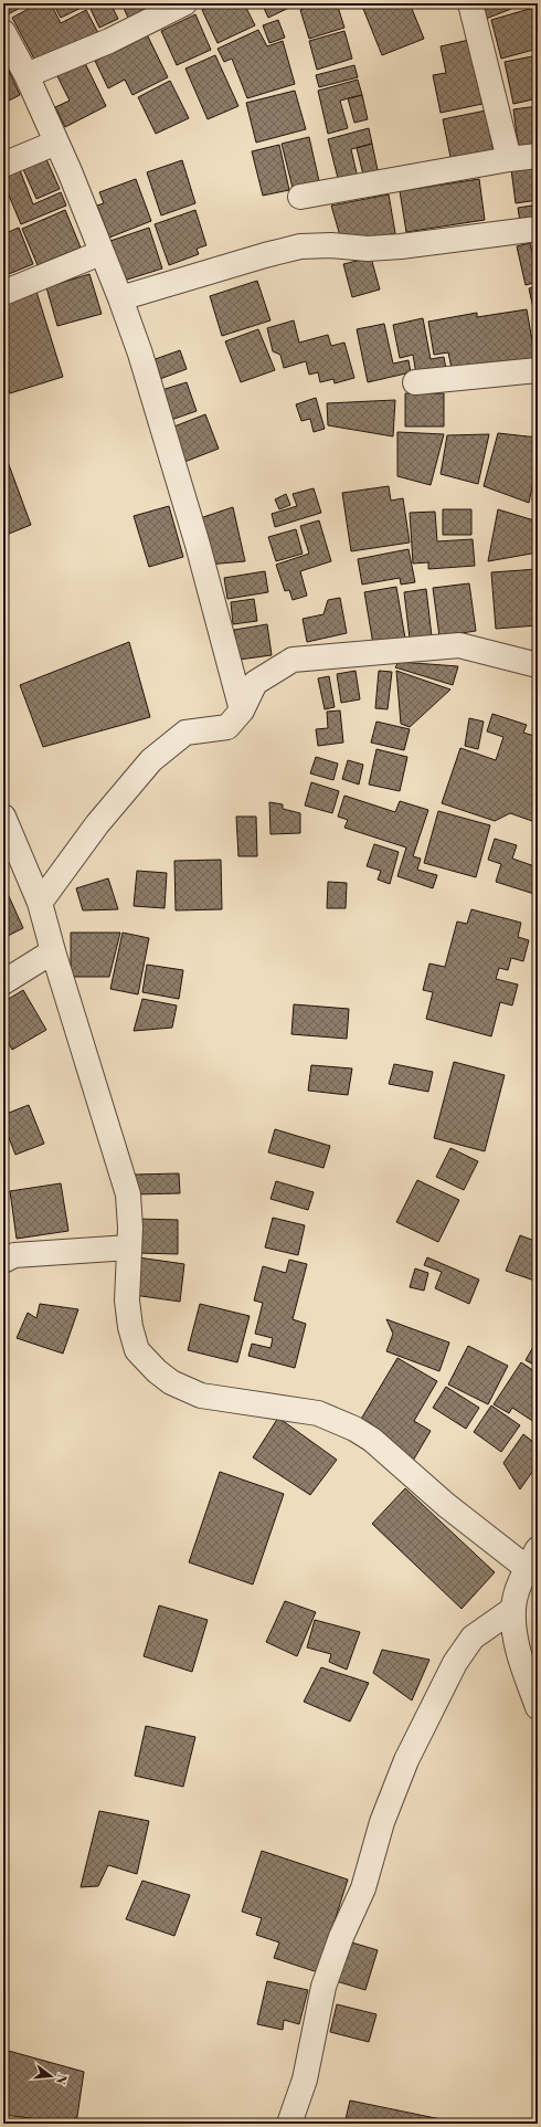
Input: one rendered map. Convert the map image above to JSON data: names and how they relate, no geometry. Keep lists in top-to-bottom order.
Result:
{
  "north": "right"
}
